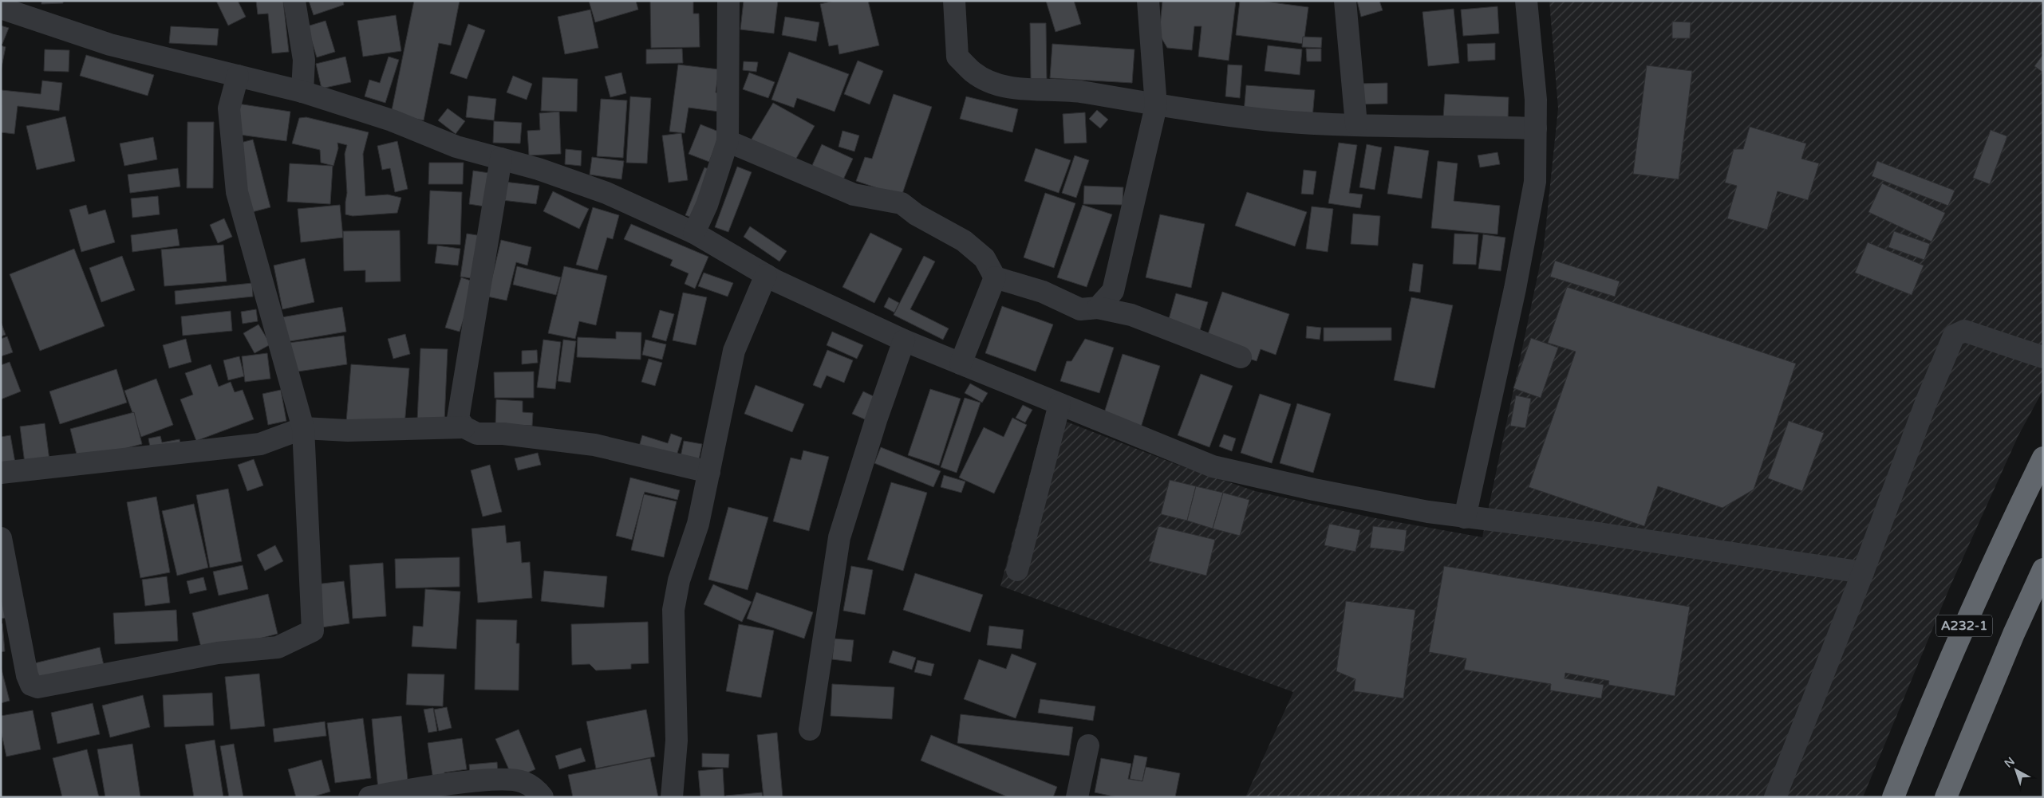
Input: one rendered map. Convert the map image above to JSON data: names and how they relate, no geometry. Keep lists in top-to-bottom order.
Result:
{
  "streets": {
    "highway": ["A232-1"]
  },
  "north": "top left"
}
